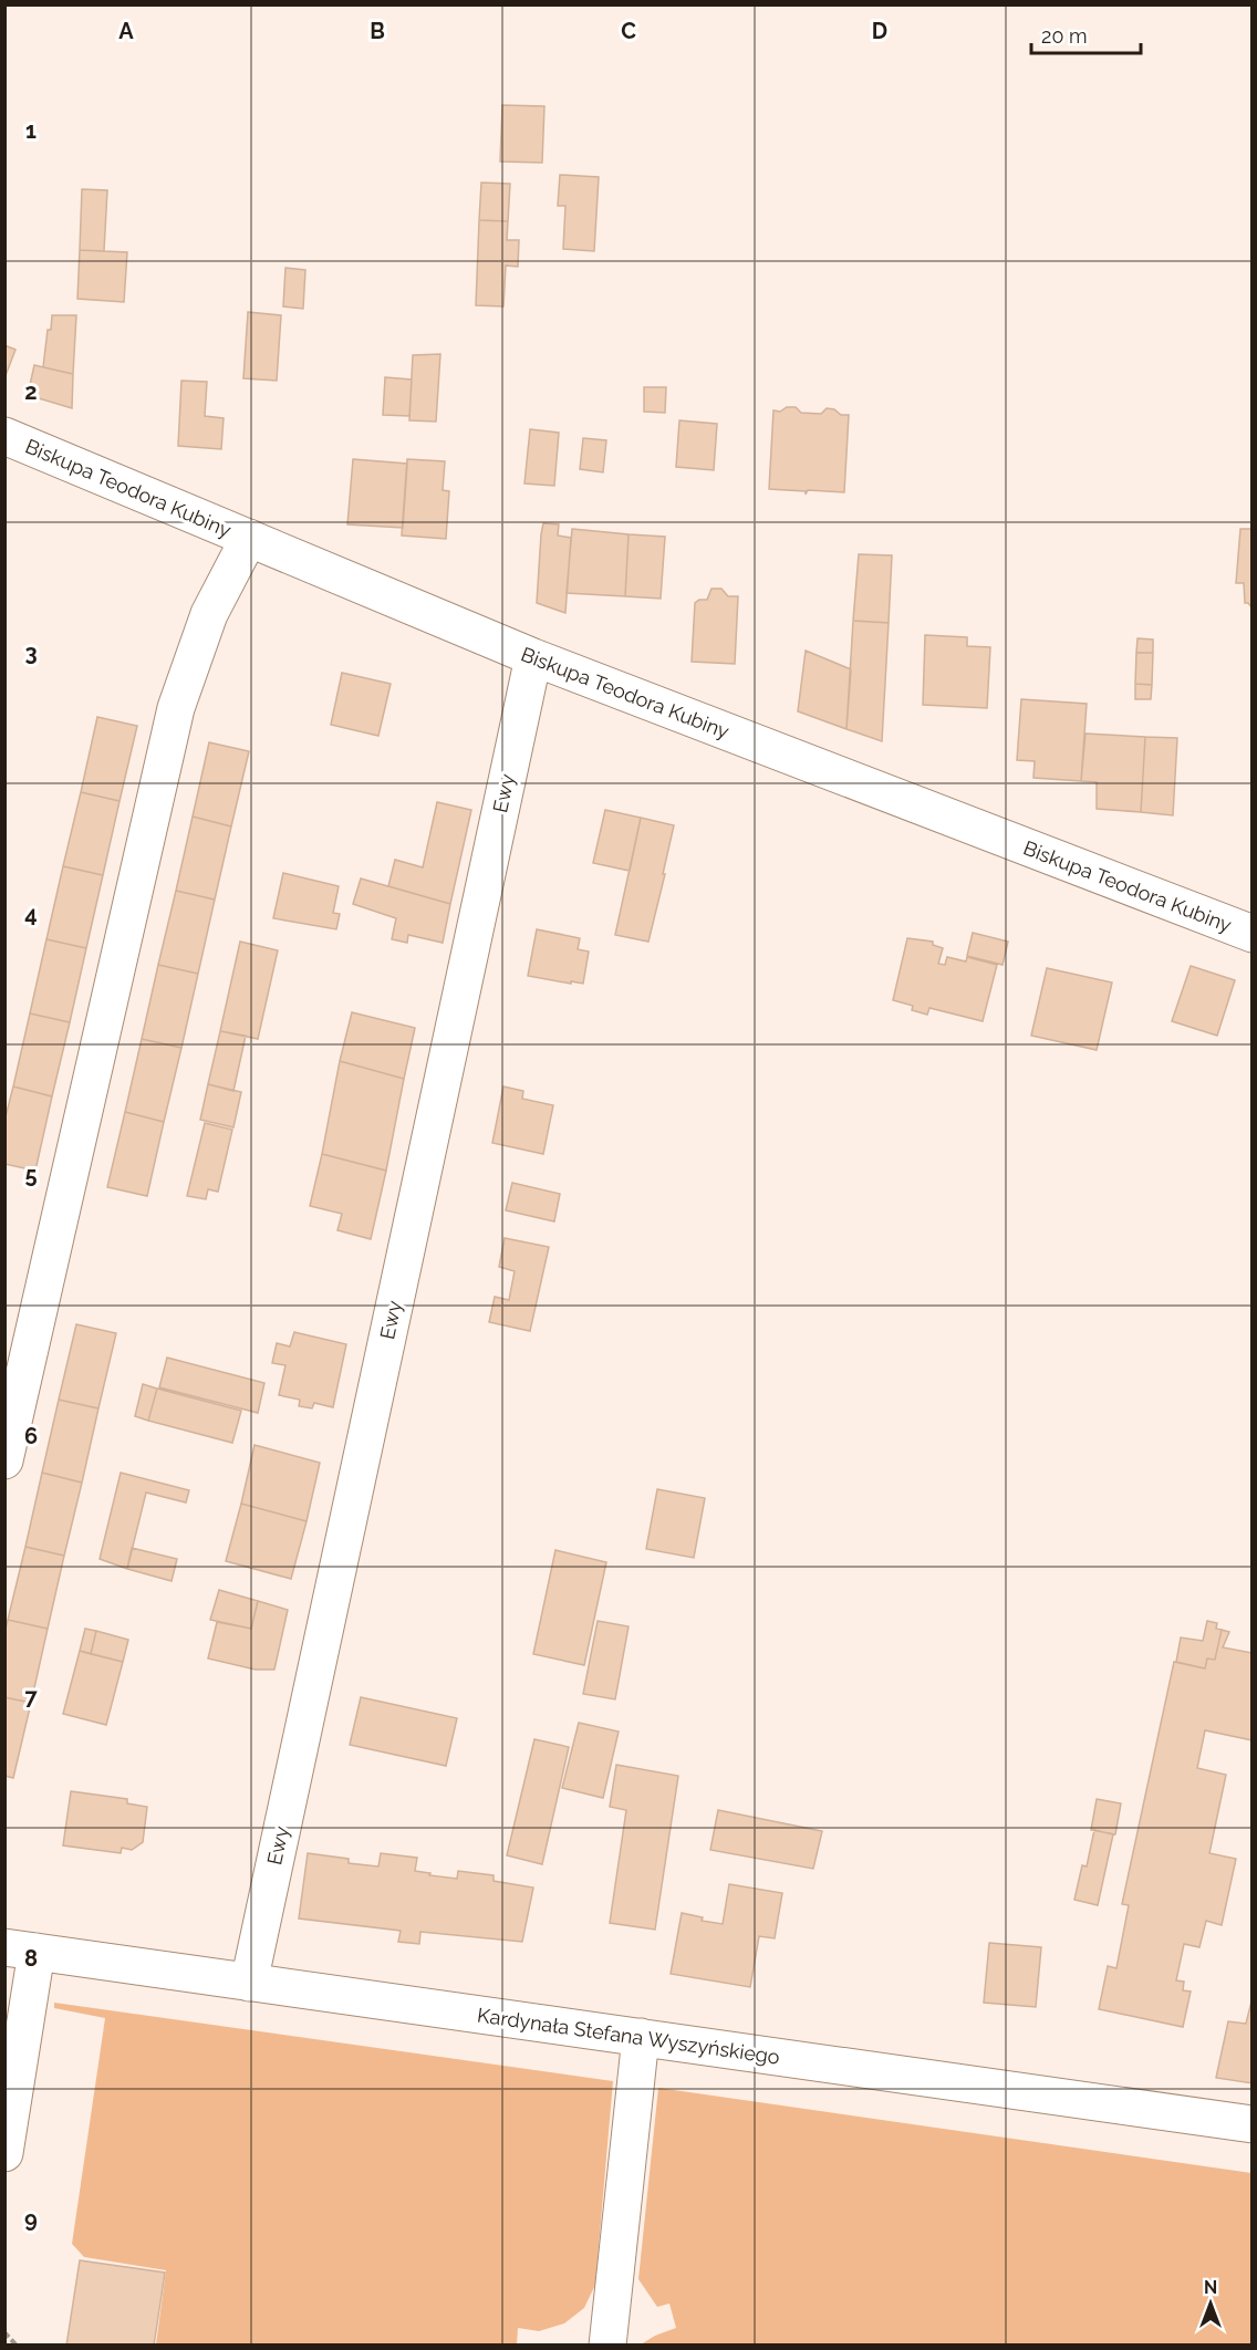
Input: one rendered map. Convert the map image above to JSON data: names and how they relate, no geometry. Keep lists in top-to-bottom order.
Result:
{
  "streets": {
    "street": ["Biskupa Teodora Kubiny", "Ewy", "Kardynała Stefana Wyszyńskiego"]
  },
  "crossings": [
    ["Biskupa Teodora Kubiny", "Ewy"],
    ["Ewy", "Kardynała Stefana Wyszyńskiego"]
  ],
  "scale_bar": "20 m",
  "north": "top",
  "grid": {
    "columns": [
      "A",
      "B",
      "C",
      "D"
    ],
    "rows": [
      "1",
      "2",
      "3",
      "4",
      "5",
      "6",
      "7",
      "8",
      "9"
    ]
  }
}
